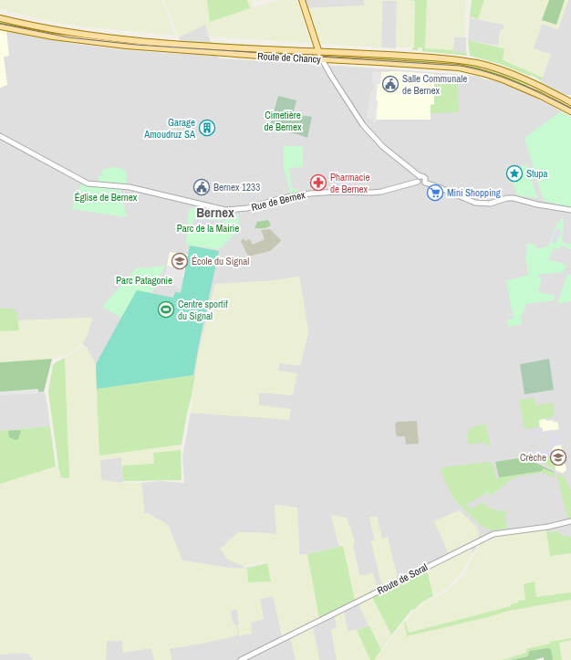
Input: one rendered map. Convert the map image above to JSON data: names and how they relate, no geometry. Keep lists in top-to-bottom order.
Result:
{
  "streets": {
    "main road": ["Route de Chancy"],
    "street": ["Rue de Bernex", "Route de Soral"]
  },
  "districts": ["Bernex"],
  "parks": [
    "Cimetière de Bernex",
    "Église de Bernex",
    "Parc de la Mairie",
    "Parc Patagonie"
  ],
  "places": {
    "public building": ["Salle Communale de Bernex", "Bernex 1233"],
    "building": ["Garage Amoudruz SA"],
    "place": ["Stupa"],
    "pharmacy": ["Pharmacie de Bernex"],
    "supermarket": ["Mini Shopping"],
    "school or university": ["École du Signal", "Crèche"],
    "sports": ["Centre sportif du Signal"]
  }
}
